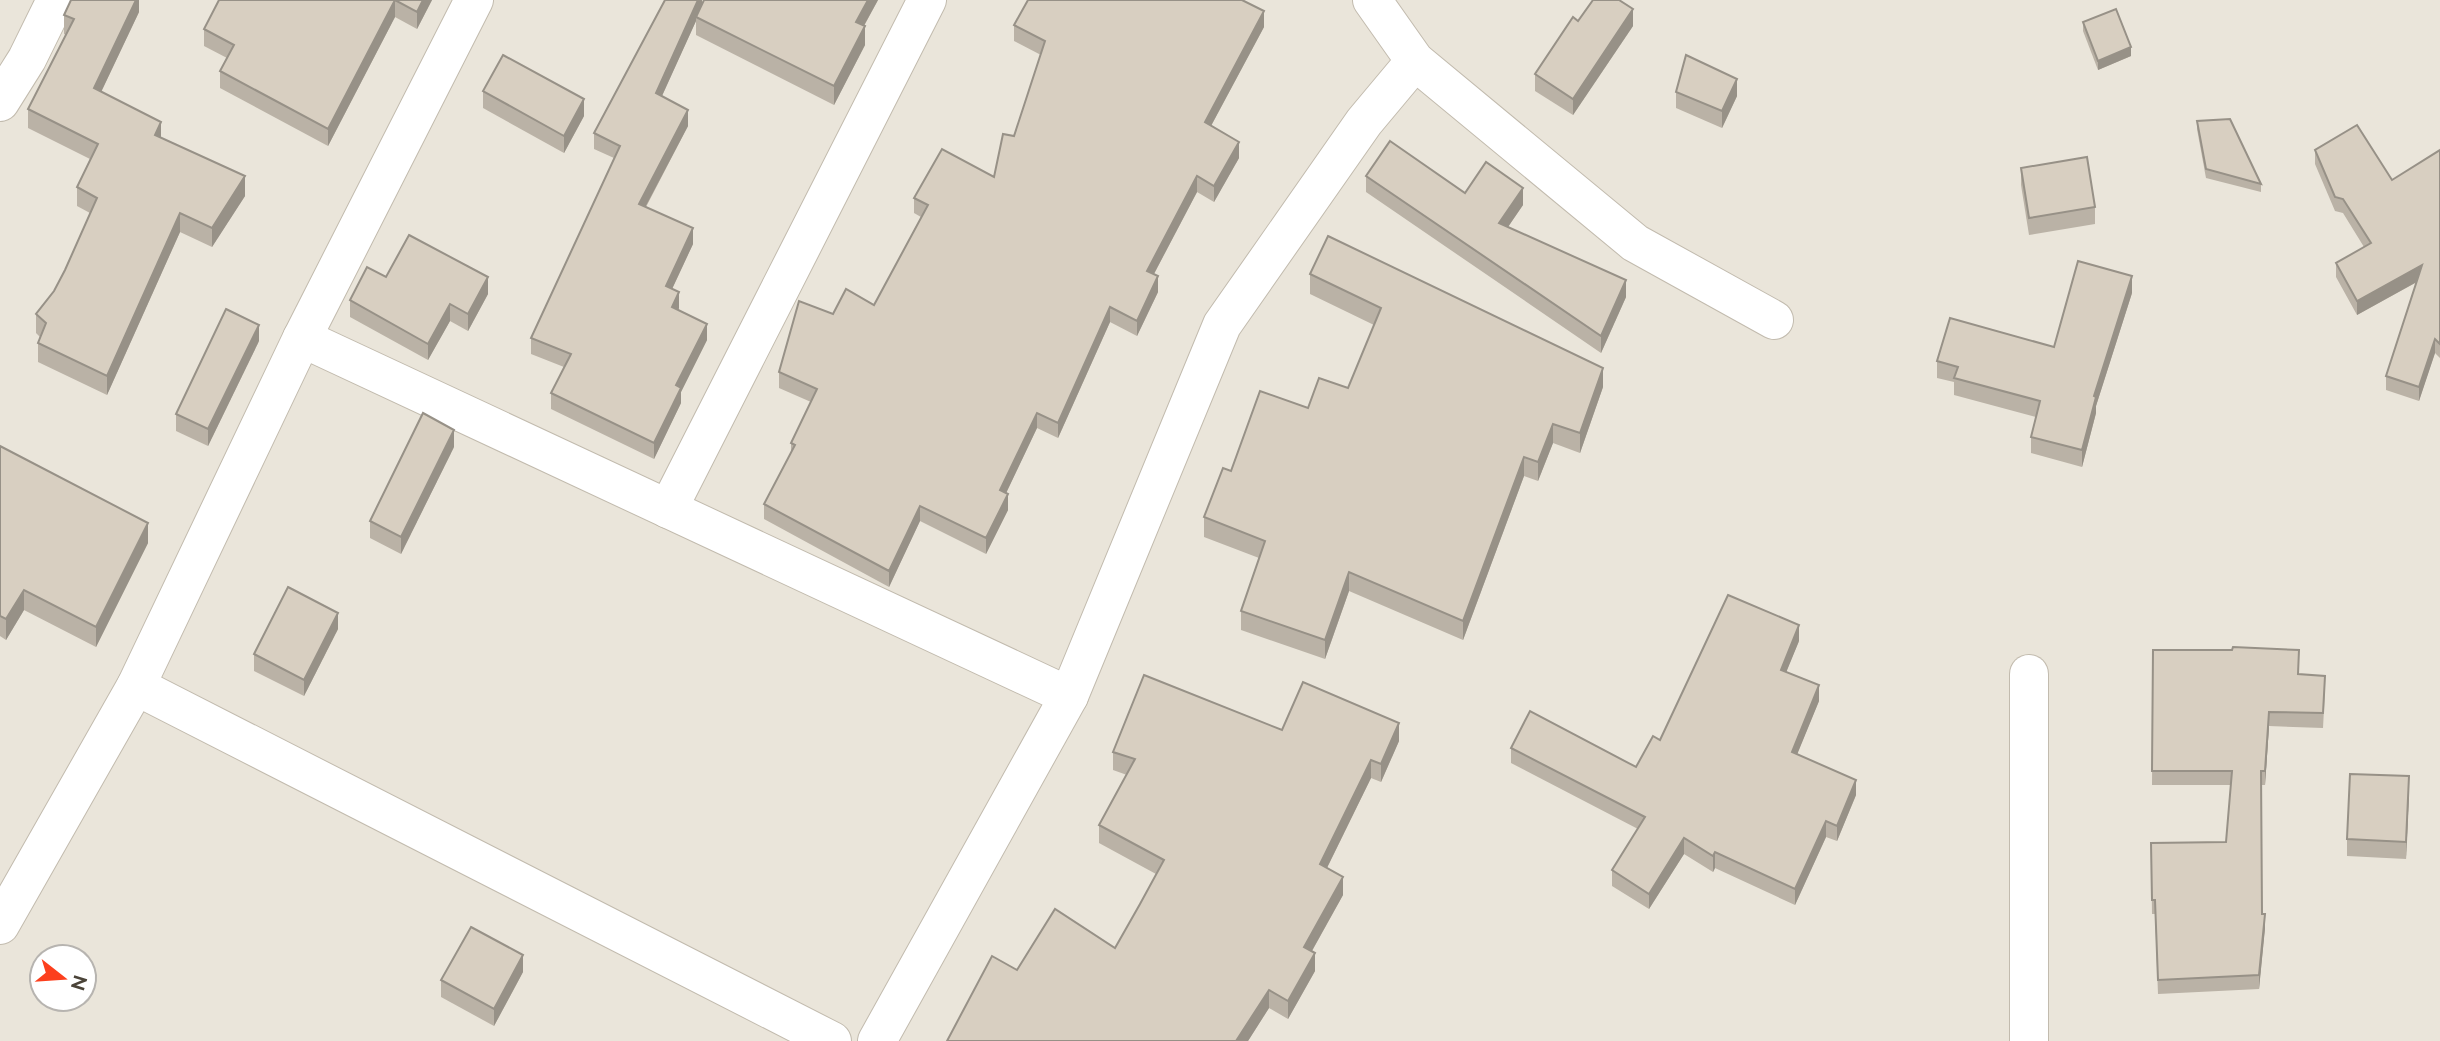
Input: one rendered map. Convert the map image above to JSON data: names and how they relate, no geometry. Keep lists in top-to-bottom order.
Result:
{
  "north": "right"
}
